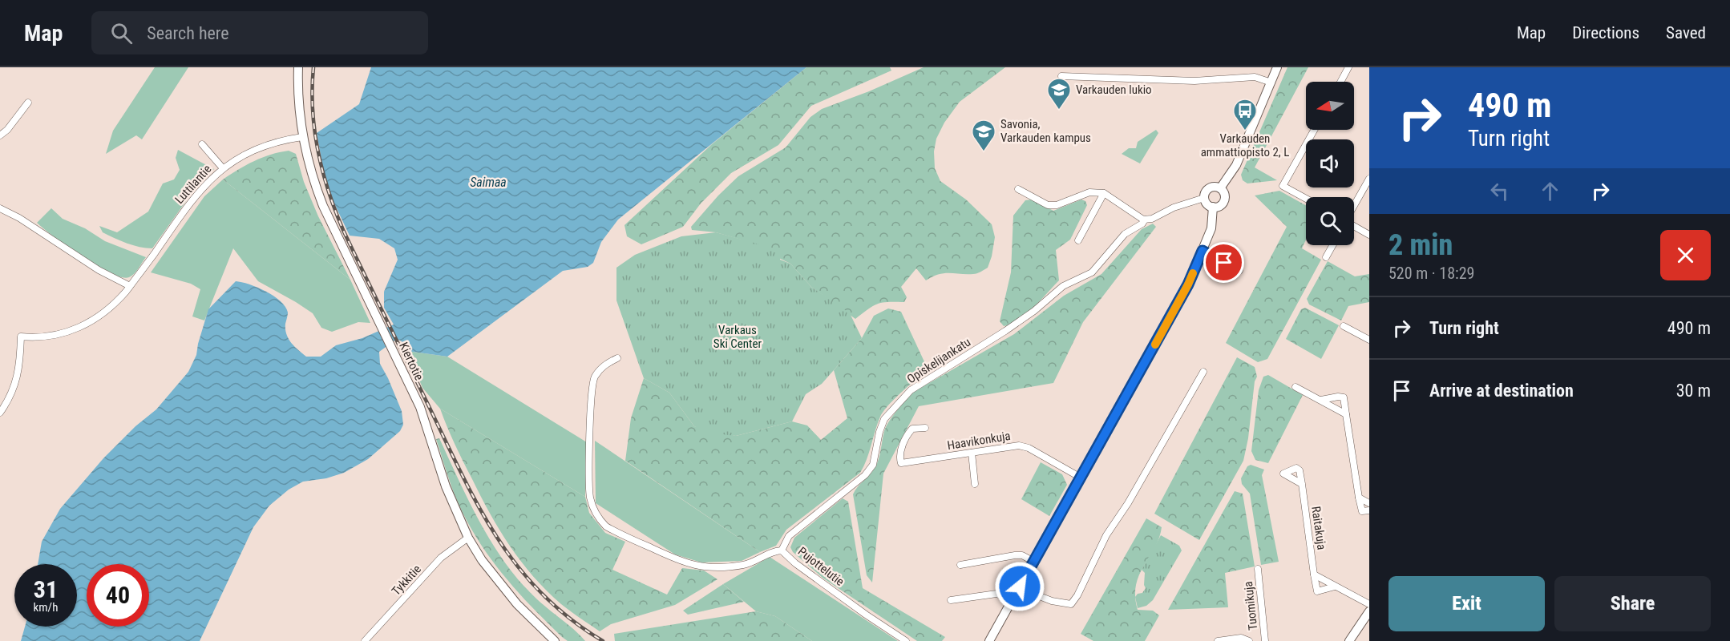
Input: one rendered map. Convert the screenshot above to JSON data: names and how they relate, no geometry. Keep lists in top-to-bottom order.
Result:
{
  "streets": {
    "street": [
      "Luttilantie",
      "Opiskelijankatu",
      "Kiertotie",
      "Haavikonkuja",
      "Raitakuja",
      "Pujottelutie",
      "Tykkitie",
      "Tuomikuja"
    ]
  },
  "crossings": [
    ["Luttilantie", "Kiertotie"],
    ["Opiskelijankatu", "Pujottelutie"],
    ["Kiertotie", "Tykkitie"]
  ],
  "water": ["Saimaa"],
  "parks": ["Varkaus Ski Center"],
  "places": {
    "school or university": ["Varkauden lukio", "Savonia, Varkauden kampus"],
    "bus stop": ["Varkauden ammattiopisto 2, L"]
  },
  "north": "left",
  "page": {
    "header": "Map",
    "search": "Search here",
    "nav": ["Map", "Directions", "Saved"],
    "turn": ["490 m", "Turn right"],
    "heading": ["2 min", "520 m · 18:29"],
    "list": [
      {
        "name": "Turn right",
        "value": "490 m"
      },
      {
        "name": "Arrive at destination",
        "value": "30 m"
      }
    ],
    "speed": "31 km/h",
    "limit": "40",
    "buttons": ["Exit", "Share"]
  }
}
